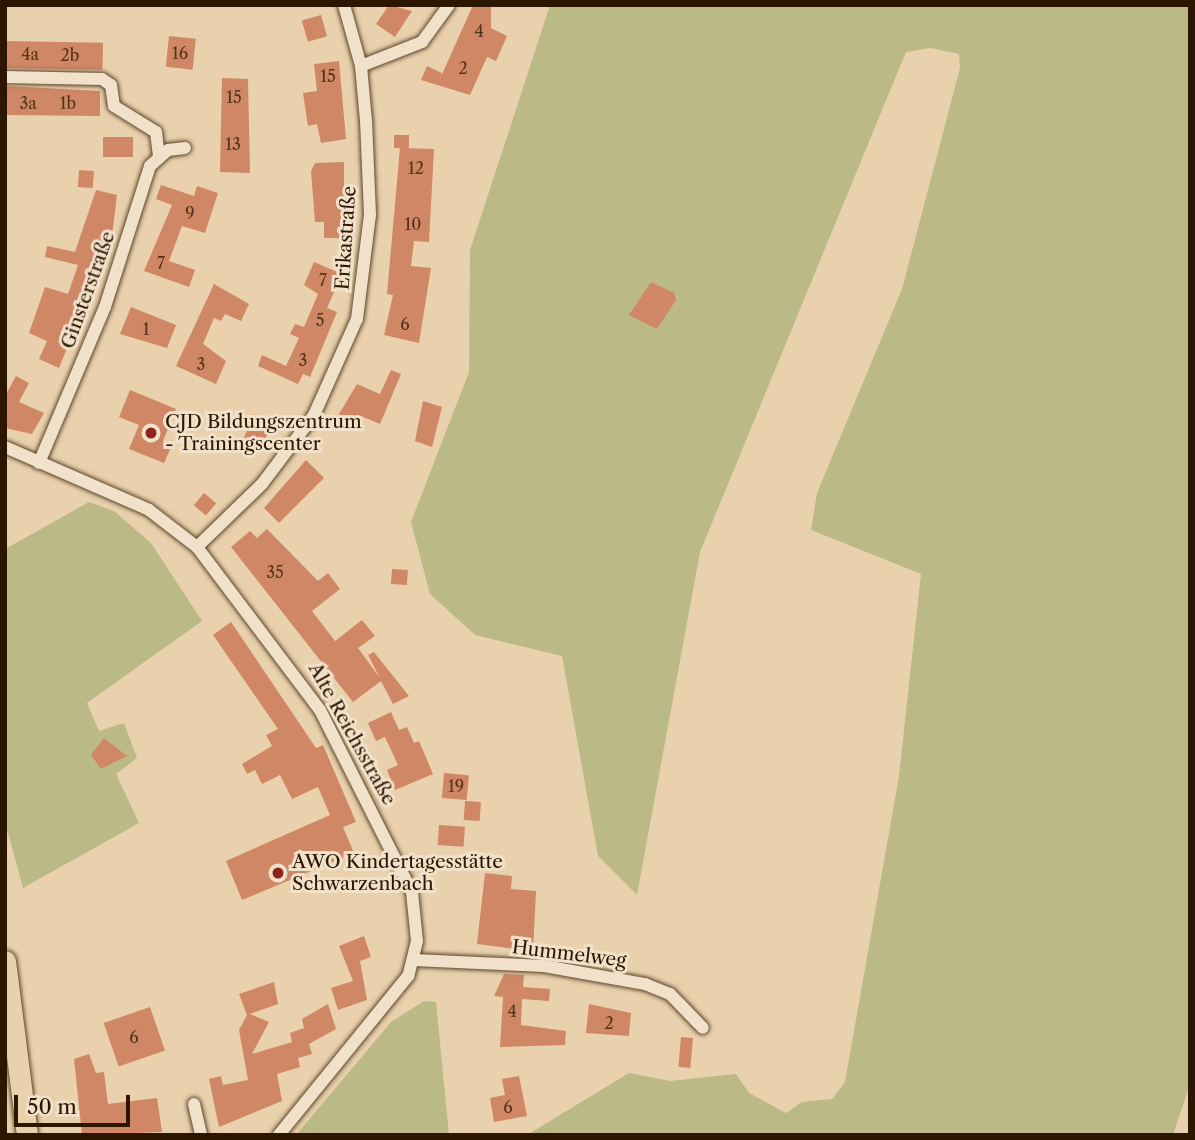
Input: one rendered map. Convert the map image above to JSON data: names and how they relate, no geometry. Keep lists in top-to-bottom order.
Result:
{
  "streets": {
    "street": [
      "Erikastraße",
      "Ginsterstraße",
      "Alte Reichsstraße",
      "Hummelweg"
    ]
  },
  "crossings": [
    ["Erikastraße", "Alte Reichsstraße"],
    ["Ginsterstraße", "Alte Reichsstraße"],
    ["Alte Reichsstraße", "Hummelweg"]
  ],
  "places": ["CJD Bildungszentrum - Trainingscenter", "AWO Kindertagesstätte Schwarzenbach"],
  "house_numbers": [
    "4",
    "16",
    "4a",
    "2b",
    "2",
    "15",
    "15",
    "3a",
    "1b",
    "13",
    "12",
    "9",
    "10",
    "7",
    "7",
    "5",
    "6",
    "1",
    "3",
    "3",
    "35",
    "19",
    "4",
    "2",
    "6",
    "6"
  ],
  "scale_bar": "50 m"
}
